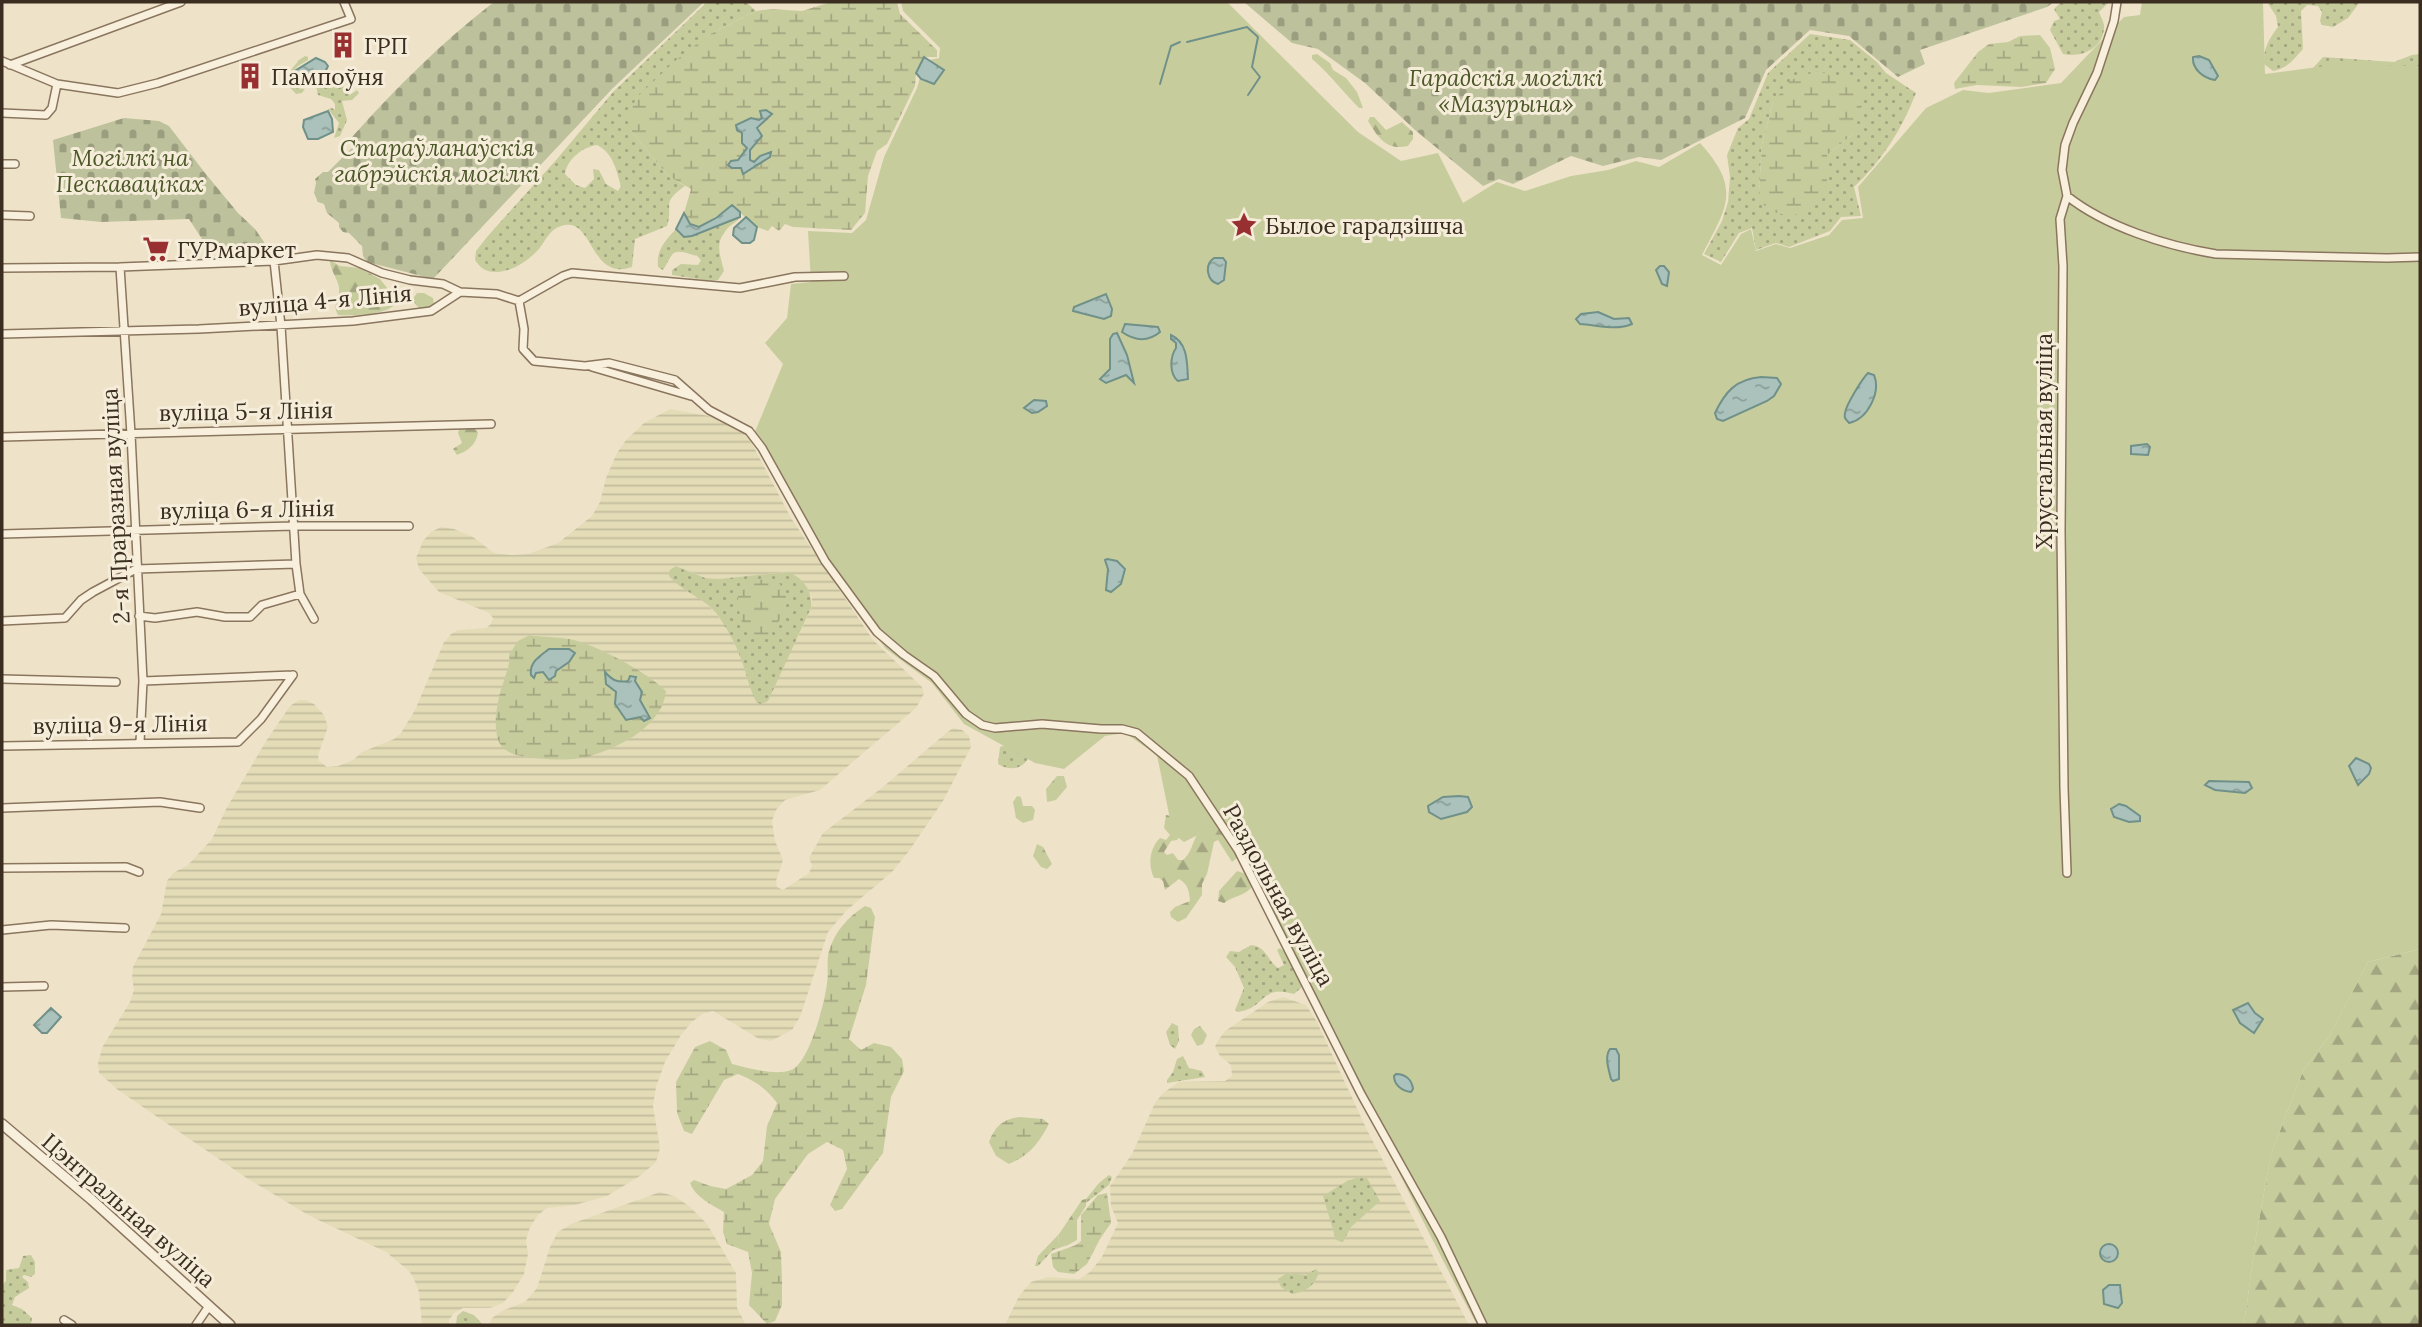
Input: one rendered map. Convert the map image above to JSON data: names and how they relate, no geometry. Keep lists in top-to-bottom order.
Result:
{
  "streets": {
    "street": [
      "вуліца 4-я Лінія",
      "вуліца 5-я Лінія",
      "Хрустальная вуліца",
      "2-я Праразная вуліца",
      "вуліца 6-я Лінія",
      "вуліца 9-я Лінія",
      "Раздольная вуліца",
      "Цэнтральная вуліца"
    ]
  },
  "crossings": [
    ["вуліца 4-я Лінія", "2-я Праразная вуліца"],
    ["вуліца 5-я Лінія", "2-я Праразная вуліца"],
    ["2-я Праразная вуліца", "вуліца 6-я Лінія"],
    ["2-я Праразная вуліца", "вуліца 9-я Лінія"]
  ],
  "parks": ["Гарадскія могілкі «Мазурына»", "Стараўланаўскія габрэйскія могілкі", "Могілкі на Пескаваціках"],
  "places": {
    "building": ["ГРП", "Пампоўня"],
    "place": ["Былое гарадзішча"],
    "supermarket": ["ГУРмаркет"]
  }
}
